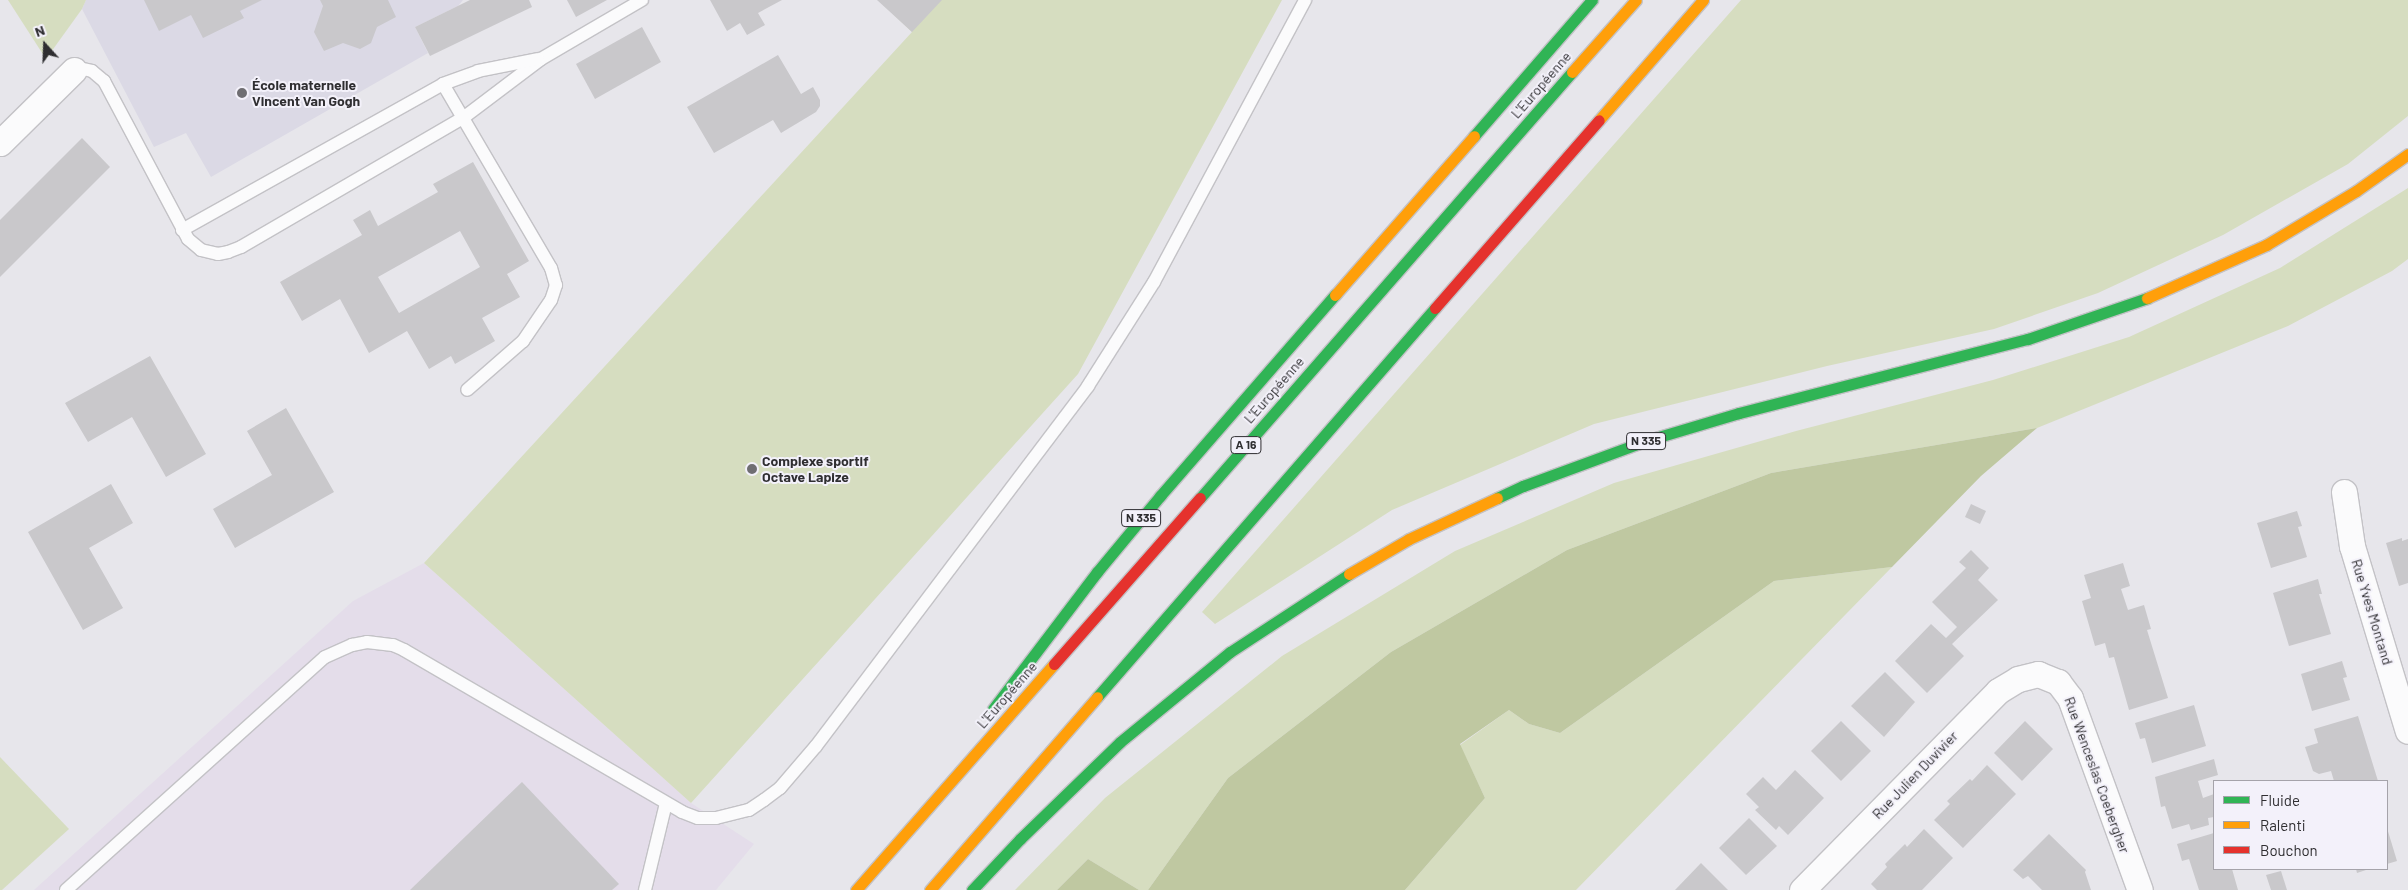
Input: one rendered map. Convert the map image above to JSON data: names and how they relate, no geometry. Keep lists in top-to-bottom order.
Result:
{
  "streets": {
    "highway": ["L'Européenne", "N 335", "A 16"],
    "street": ["Rue Yves Montand", "Rue Julien Duvivier", "Rue Wenceslas Coebergher"]
  },
  "crossings": [
    ["Rue Julien Duvivier", "Rue Wenceslas Coebergher"]
  ],
  "places": ["École maternelle Vincent Van Gogh", "Complexe sportif Octave Lapize"],
  "legend": ["Fluide", "Ralenti", "Bouchon"],
  "north": "top"
}
